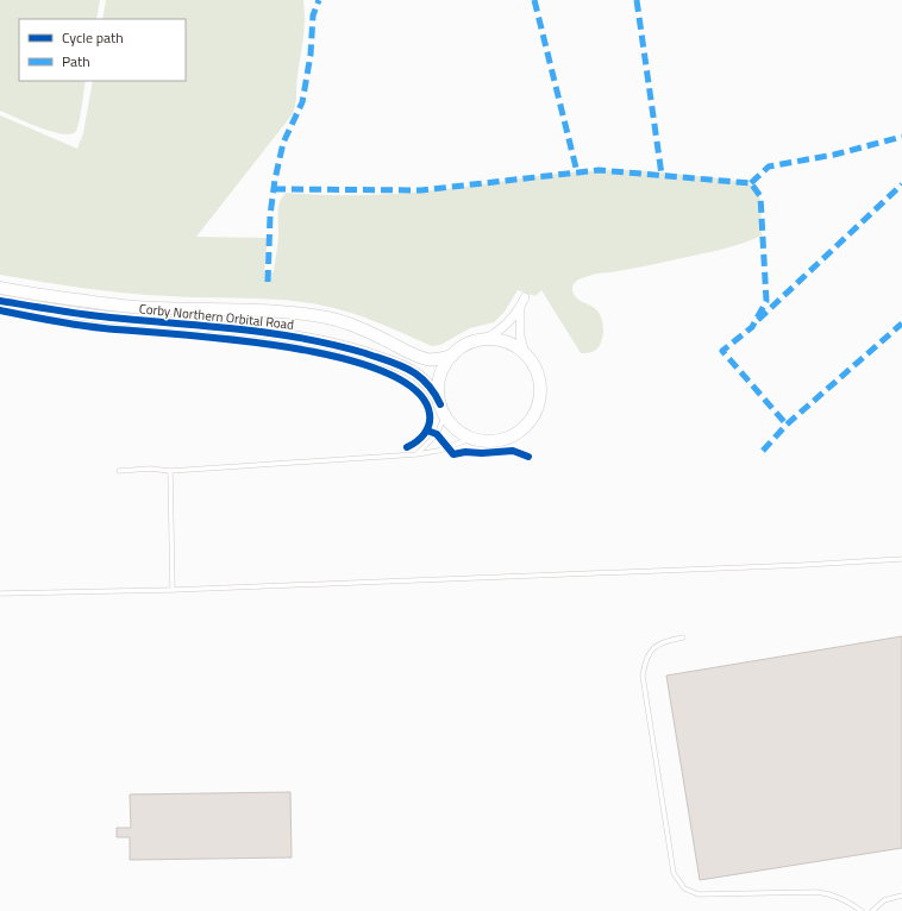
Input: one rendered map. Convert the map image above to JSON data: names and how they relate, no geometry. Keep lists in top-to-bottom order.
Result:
{
  "streets": {
    "street": ["Corby Northern Orbital Road"]
  },
  "legend": ["Cycle path", "Path"]
}
